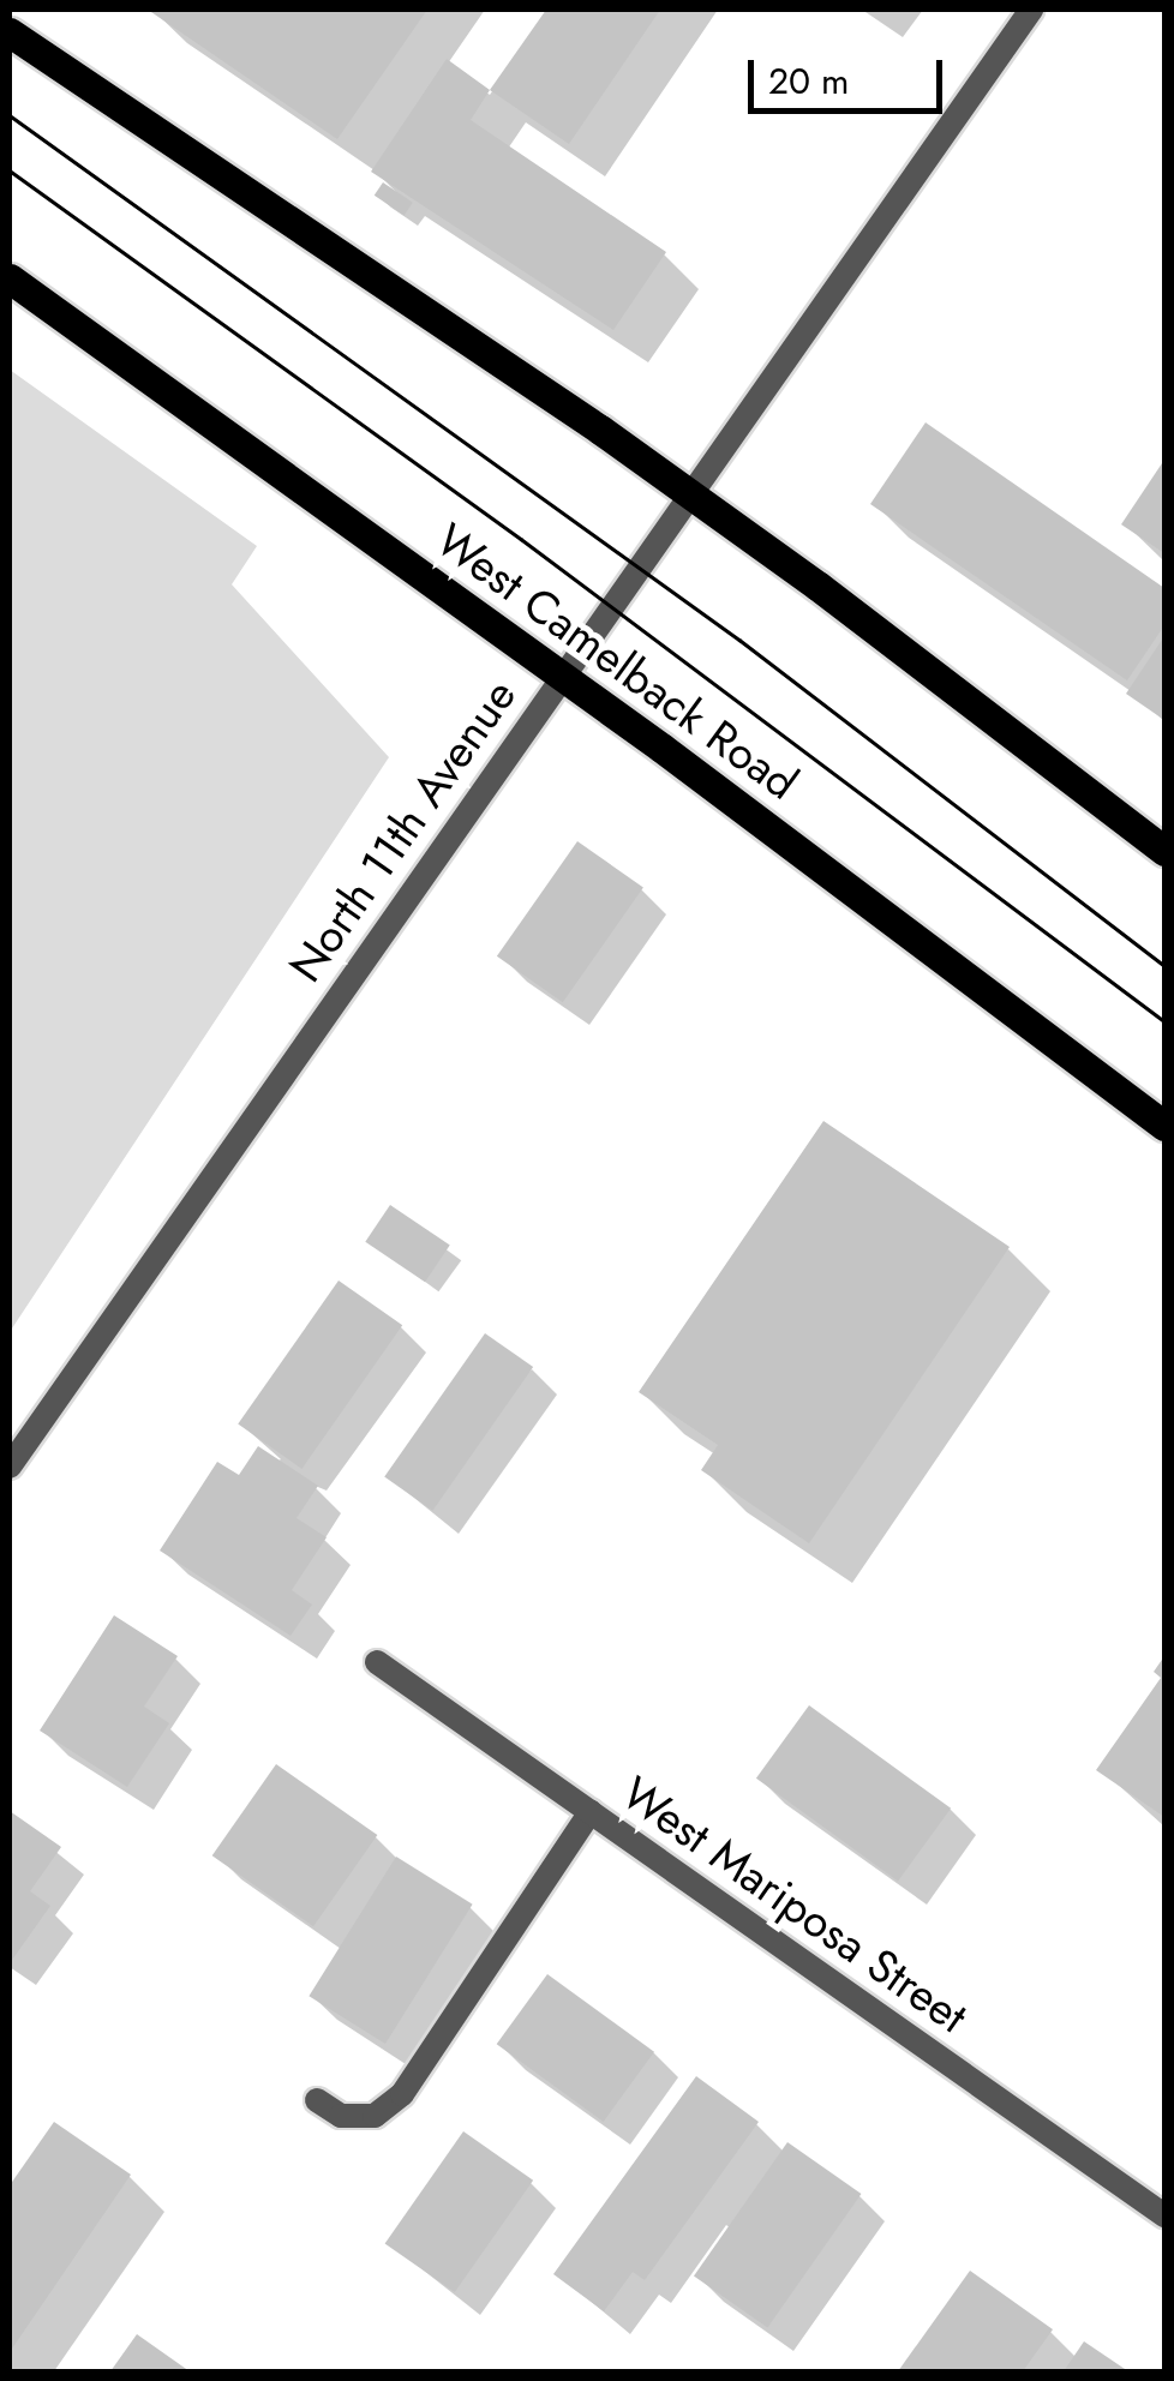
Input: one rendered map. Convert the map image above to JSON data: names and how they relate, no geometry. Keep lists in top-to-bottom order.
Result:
{
  "streets": {
    "main road": ["West Camelback Road"],
    "street": ["North 11th Avenue", "West Mariposa Street"]
  },
  "crossings": [
    ["West Camelback Road", "North 11th Avenue"]
  ],
  "scale_bar": "20 m"
}
